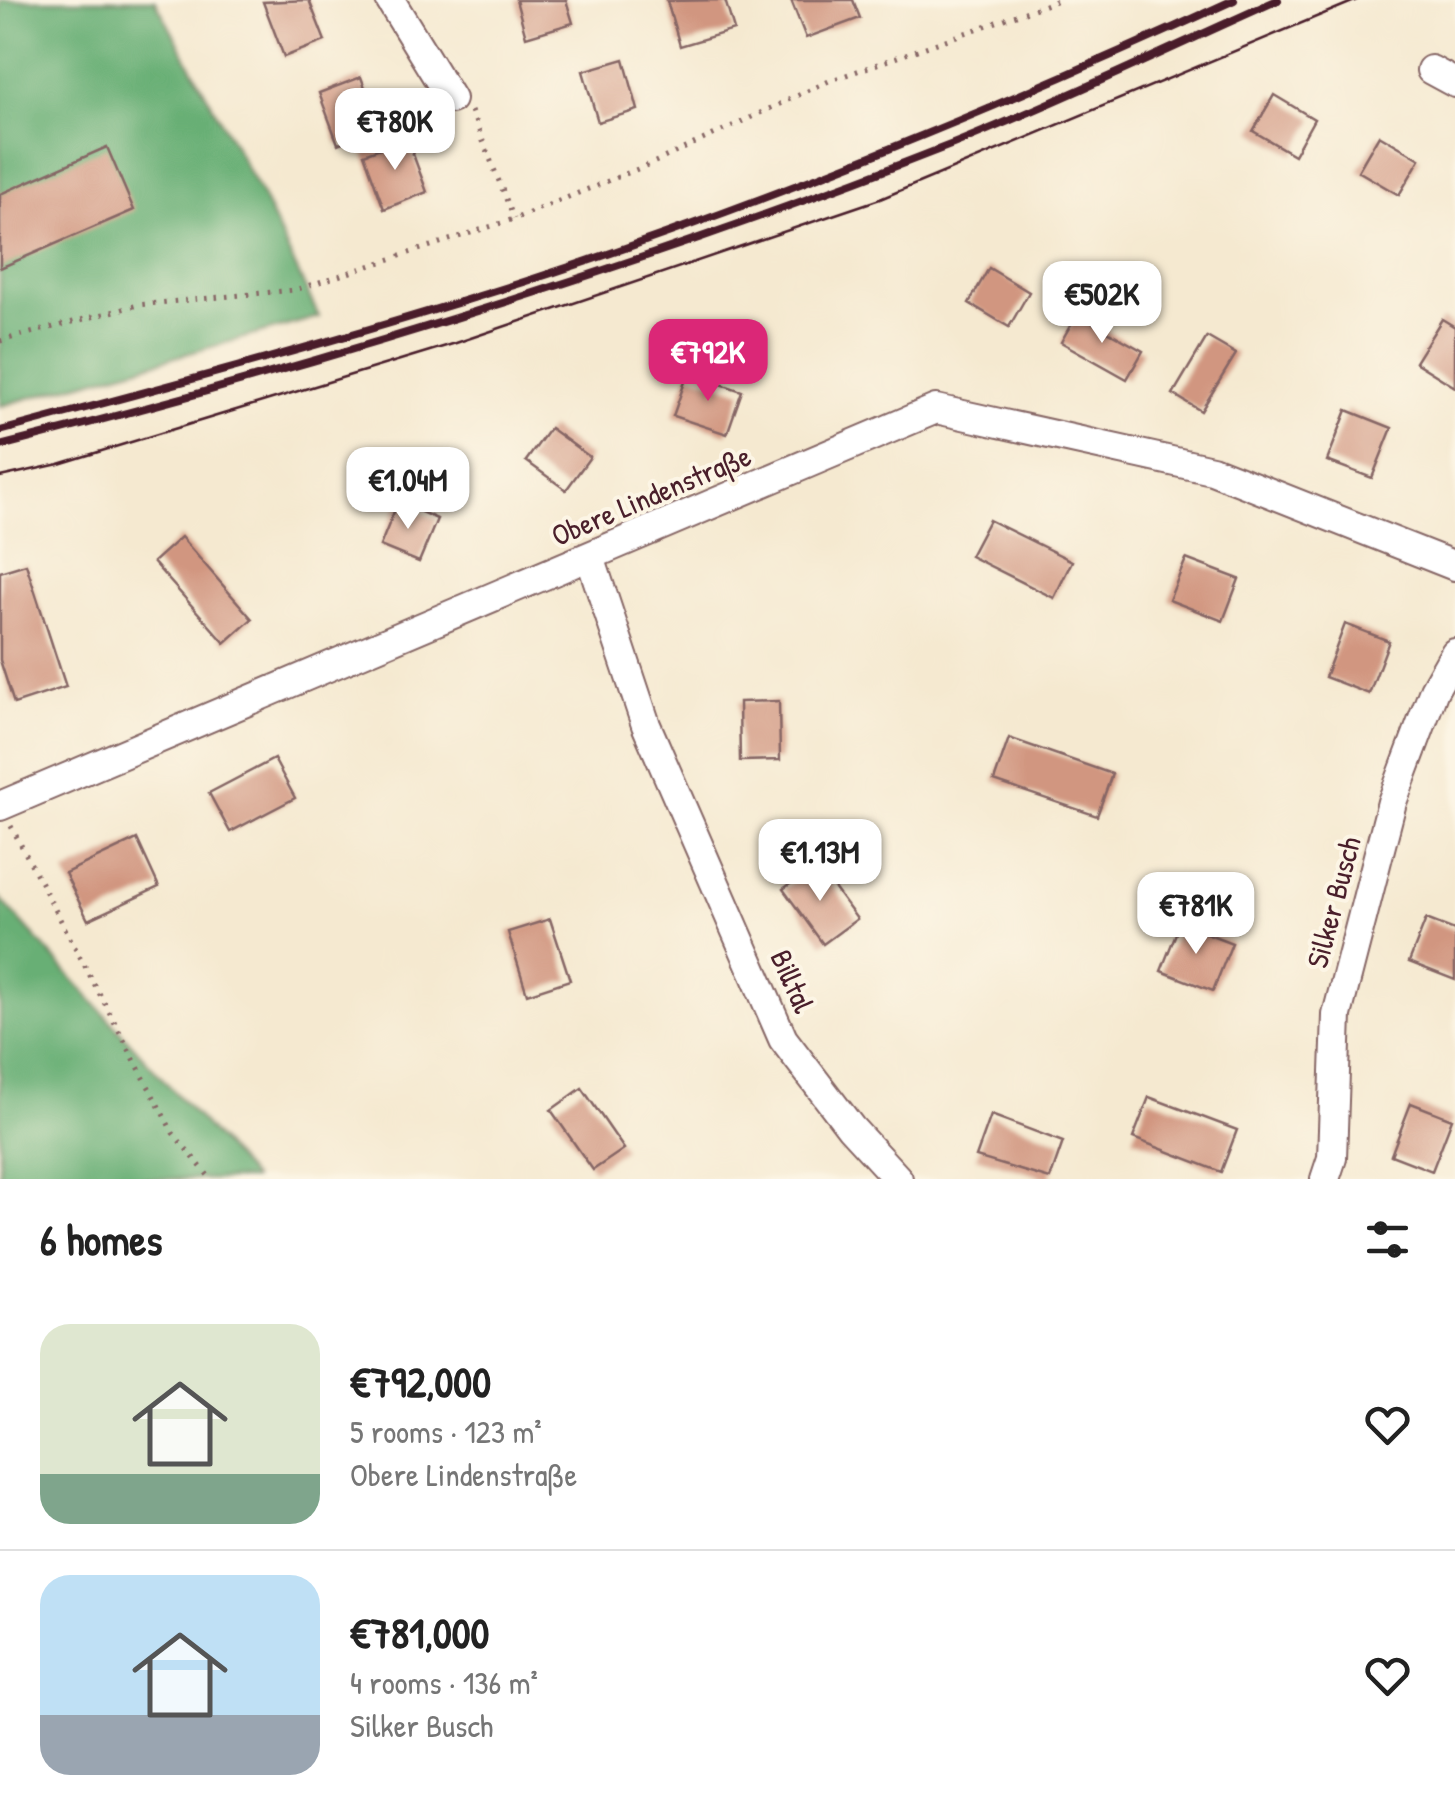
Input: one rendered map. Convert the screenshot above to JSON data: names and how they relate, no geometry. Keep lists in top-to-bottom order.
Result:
{
  "streets": {
    "street": ["Obere Lindenstraße", "Silker Busch", "Billtal"]
  },
  "crossings": [
    ["Obere Lindenstraße", "Billtal"]
  ],
  "page": {
    "price": [
      "€780K",
      "€502K",
      "€792K",
      "€1.04M",
      "€1.13M",
      "€781K"
    ],
    "heading": "6 homes",
    "list": [
      {
        "name": "€792,000",
        "note": "5 rooms · 123 m² · Obere Lindenstraße"
      },
      {
        "name": "€781,000",
        "note": "4 rooms · 136 m² · Silker Busch"
      }
    ]
  }
}
